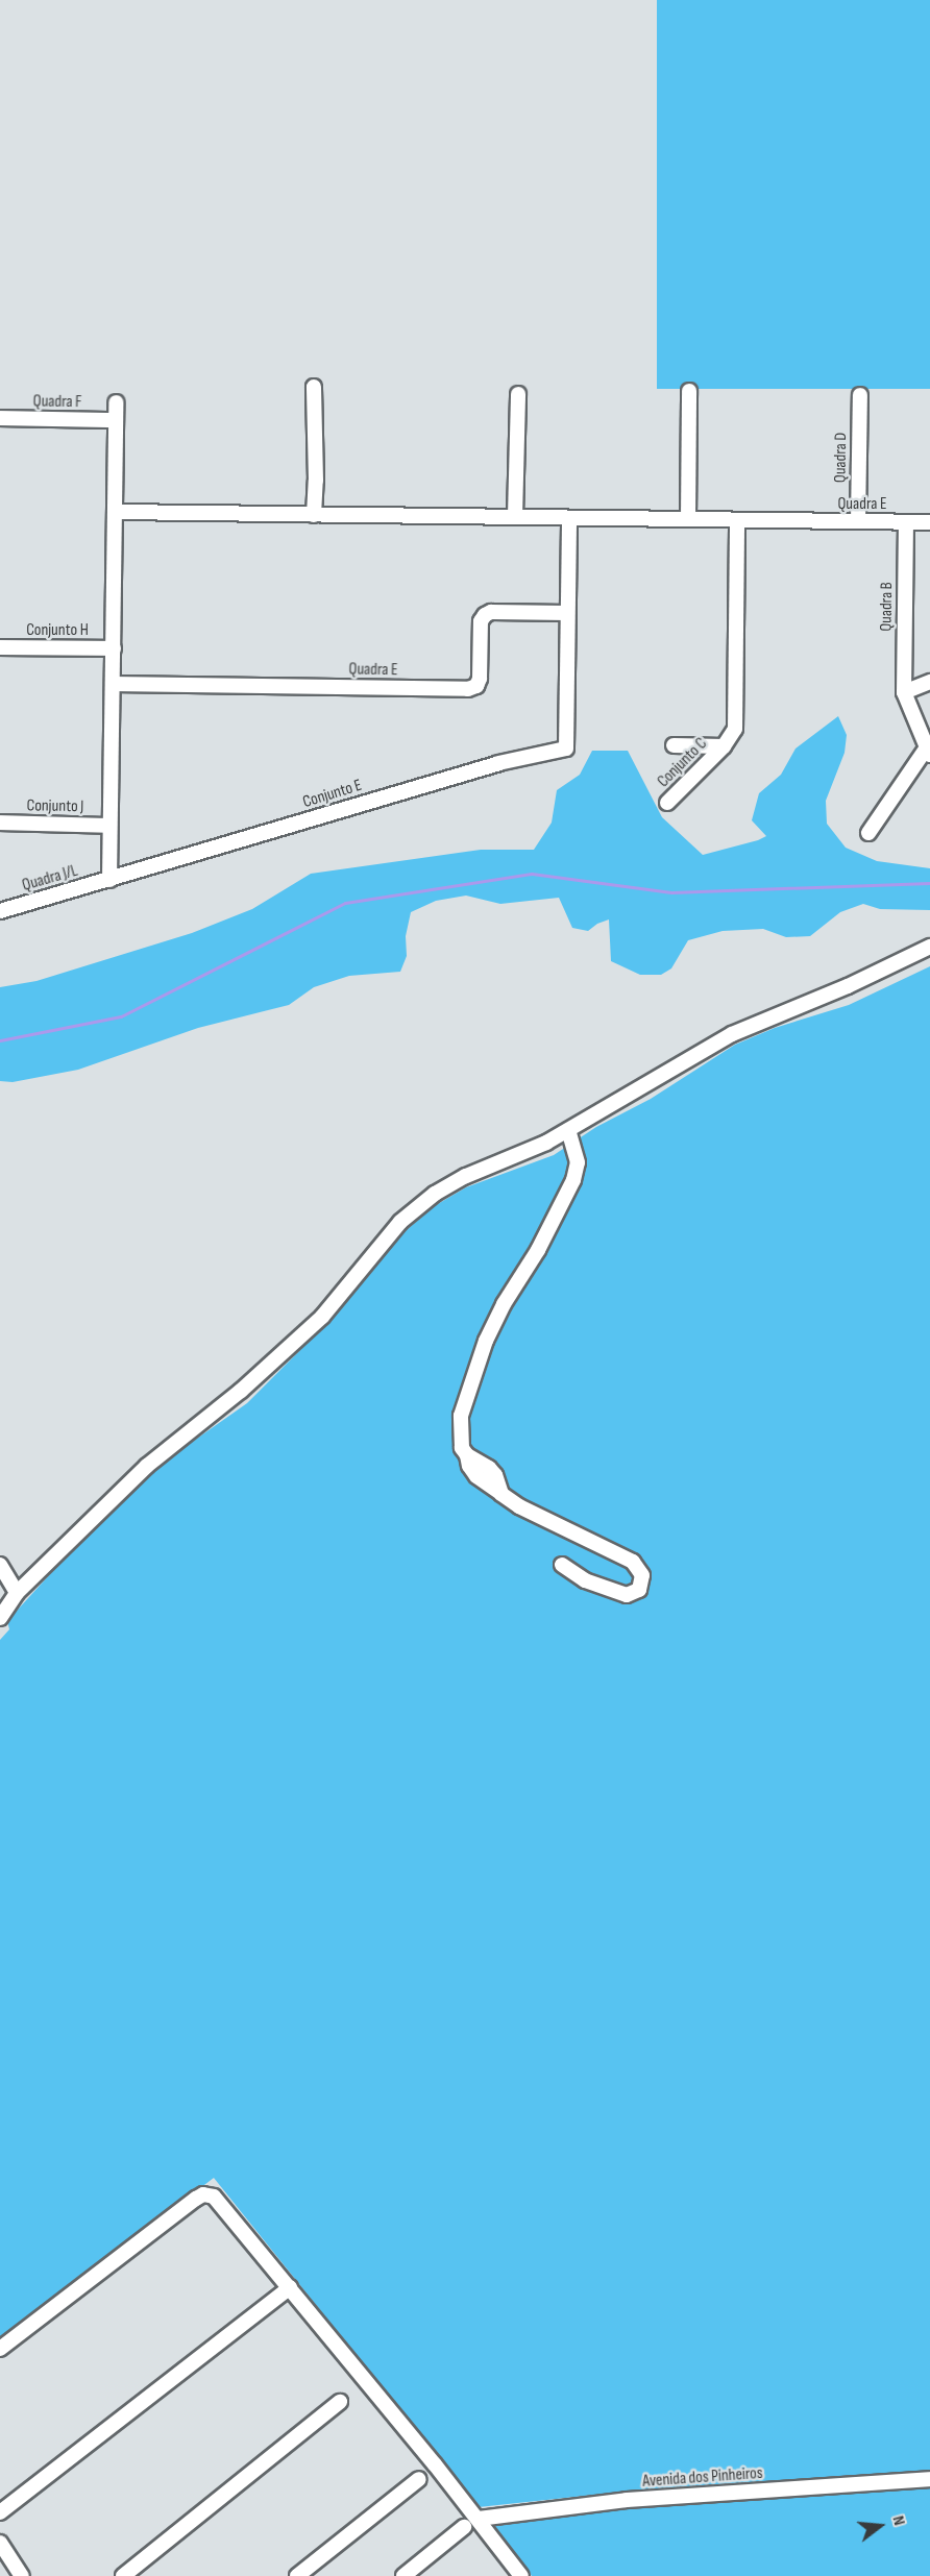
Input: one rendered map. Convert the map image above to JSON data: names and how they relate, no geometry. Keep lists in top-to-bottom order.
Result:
{
  "streets": {
    "street": [
      "Quadra F",
      "Quadra D",
      "Quadra E",
      "Quadra B",
      "Conjunto H",
      "Conjunto C",
      "Conjunto E",
      "Conjunto J",
      "Quadra J/L",
      "Avenida dos Pinheiros"
    ]
  },
  "crossings": [
    ["Quadra D", "Quadra E"],
    ["Quadra E", "Quadra B"],
    ["Quadra E", "Conjunto E"],
    ["Conjunto E", "Quadra J/L"]
  ],
  "north": "right"
}
